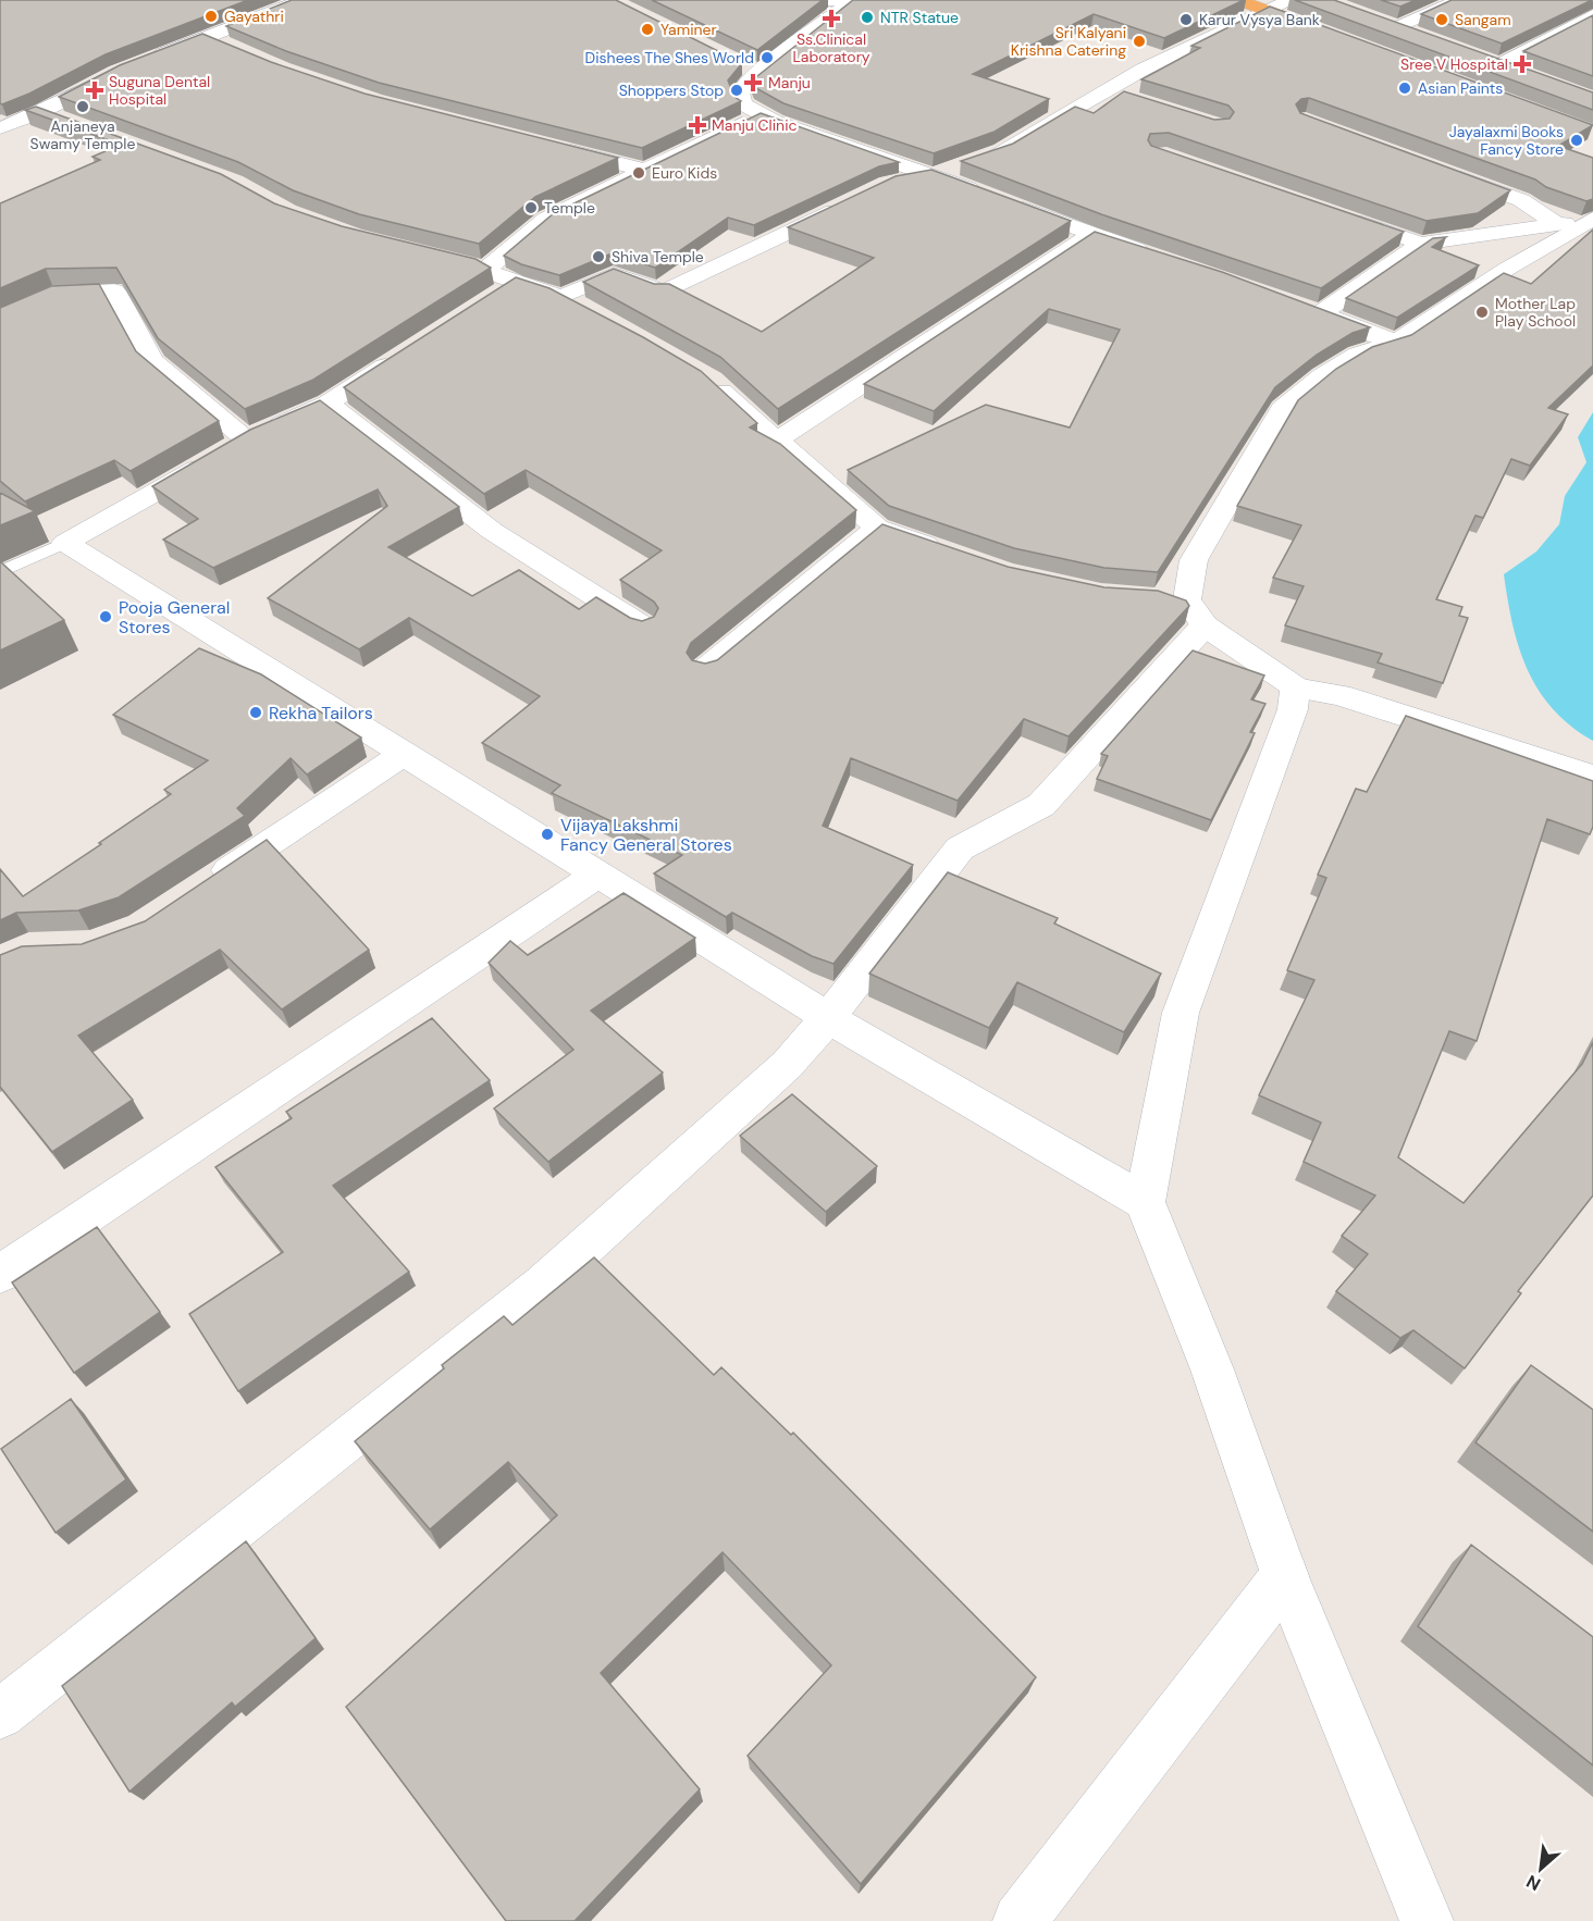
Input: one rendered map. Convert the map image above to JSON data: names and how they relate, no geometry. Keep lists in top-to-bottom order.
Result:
{
  "places": {
    "other": [
      "Gayathri",
      "NTR Statue",
      "Karur Vysya Bank",
      "Sangam",
      "Yaminer",
      "Sri Kalyani Krishna Catering",
      "Dishees The Shes World",
      "Asian Paints",
      "Shoppers Stop",
      "Anjaneya Swamy Temple",
      "Jayalaxmi Books Fancy Store",
      "Euro Kids",
      "Temple",
      "Shiva Temple",
      "Mother Lap Play School",
      "Pooja General Stores",
      "Rekha Tailors",
      "Vijaya Lakshmi Fancy General Stores"
    ],
    "health": [
      "Ss.Clinical Laboratory",
      "Sree V Hospital",
      "Manju",
      "Suguna Dental Hospital",
      "Manju Clinic"
    ]
  },
  "north": "bottom left"
}
